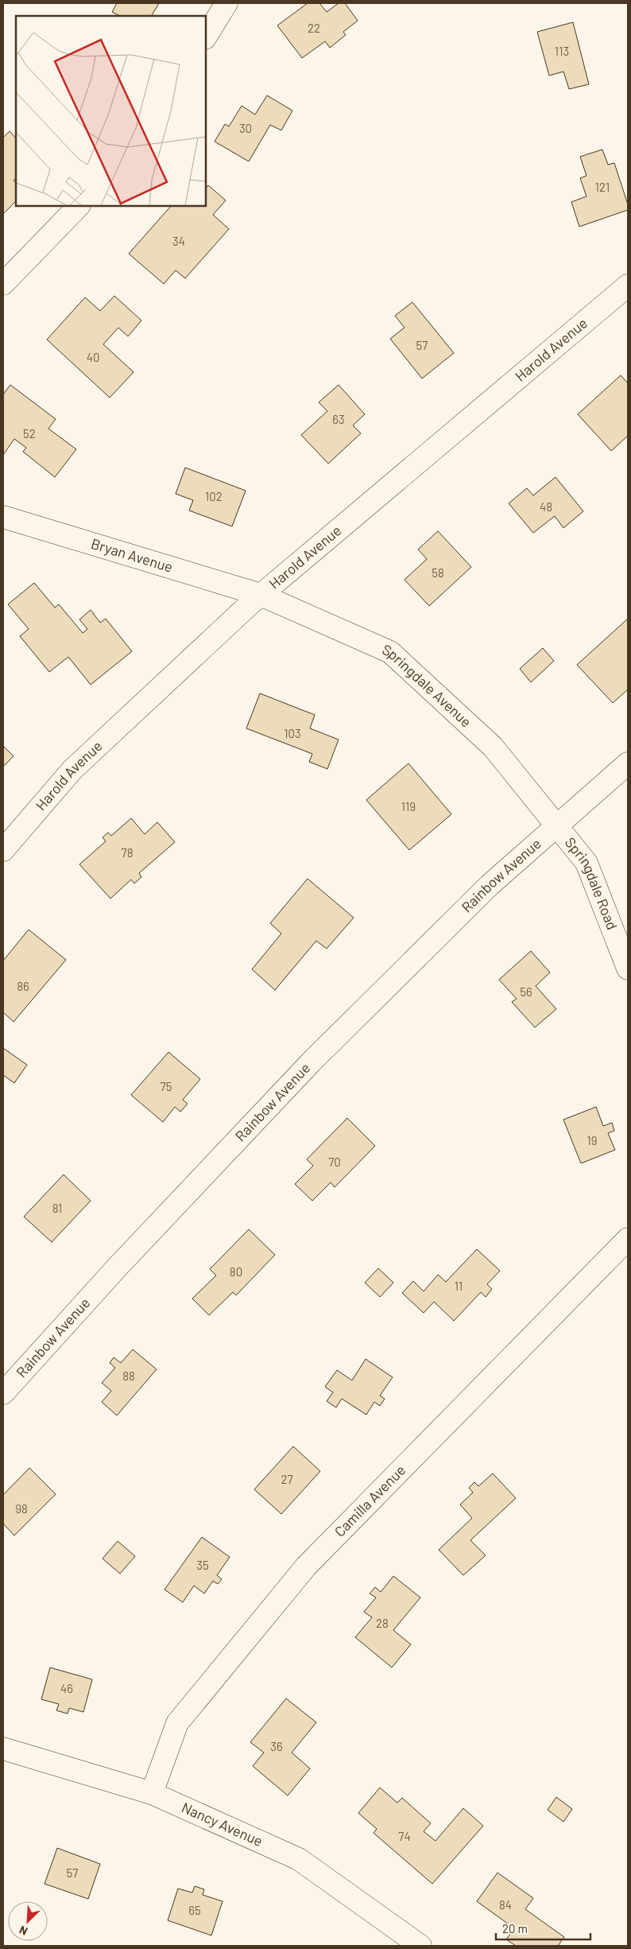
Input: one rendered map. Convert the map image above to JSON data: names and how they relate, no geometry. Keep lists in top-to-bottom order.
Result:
{
  "streets": {
    "street": [
      "Harold Avenue",
      "Bryan Avenue",
      "Springdale Avenue",
      "Rainbow Avenue",
      "Springdale Road",
      "Camilla Avenue",
      "Nancy Avenue"
    ]
  },
  "crossings": [
    ["Harold Avenue", "Bryan Avenue"],
    ["Harold Avenue", "Springdale Avenue"],
    ["Bryan Avenue", "Springdale Avenue"],
    ["Springdale Avenue", "Rainbow Avenue"],
    ["Springdale Avenue", "Springdale Road"],
    ["Rainbow Avenue", "Springdale Road"],
    ["Camilla Avenue", "Nancy Avenue"]
  ],
  "house_numbers": [
    "22",
    "113",
    "30",
    "121",
    "34",
    "57",
    "40",
    "63",
    "52",
    "102",
    "48",
    "58",
    "103",
    "119",
    "78",
    "86",
    "56",
    "75",
    "19",
    "70",
    "81",
    "80",
    "11",
    "88",
    "27",
    "98",
    "35",
    "28",
    "46",
    "36",
    "74",
    "57",
    "84",
    "65"
  ],
  "scale_bar": "20 m",
  "north": "bottom left"
}
